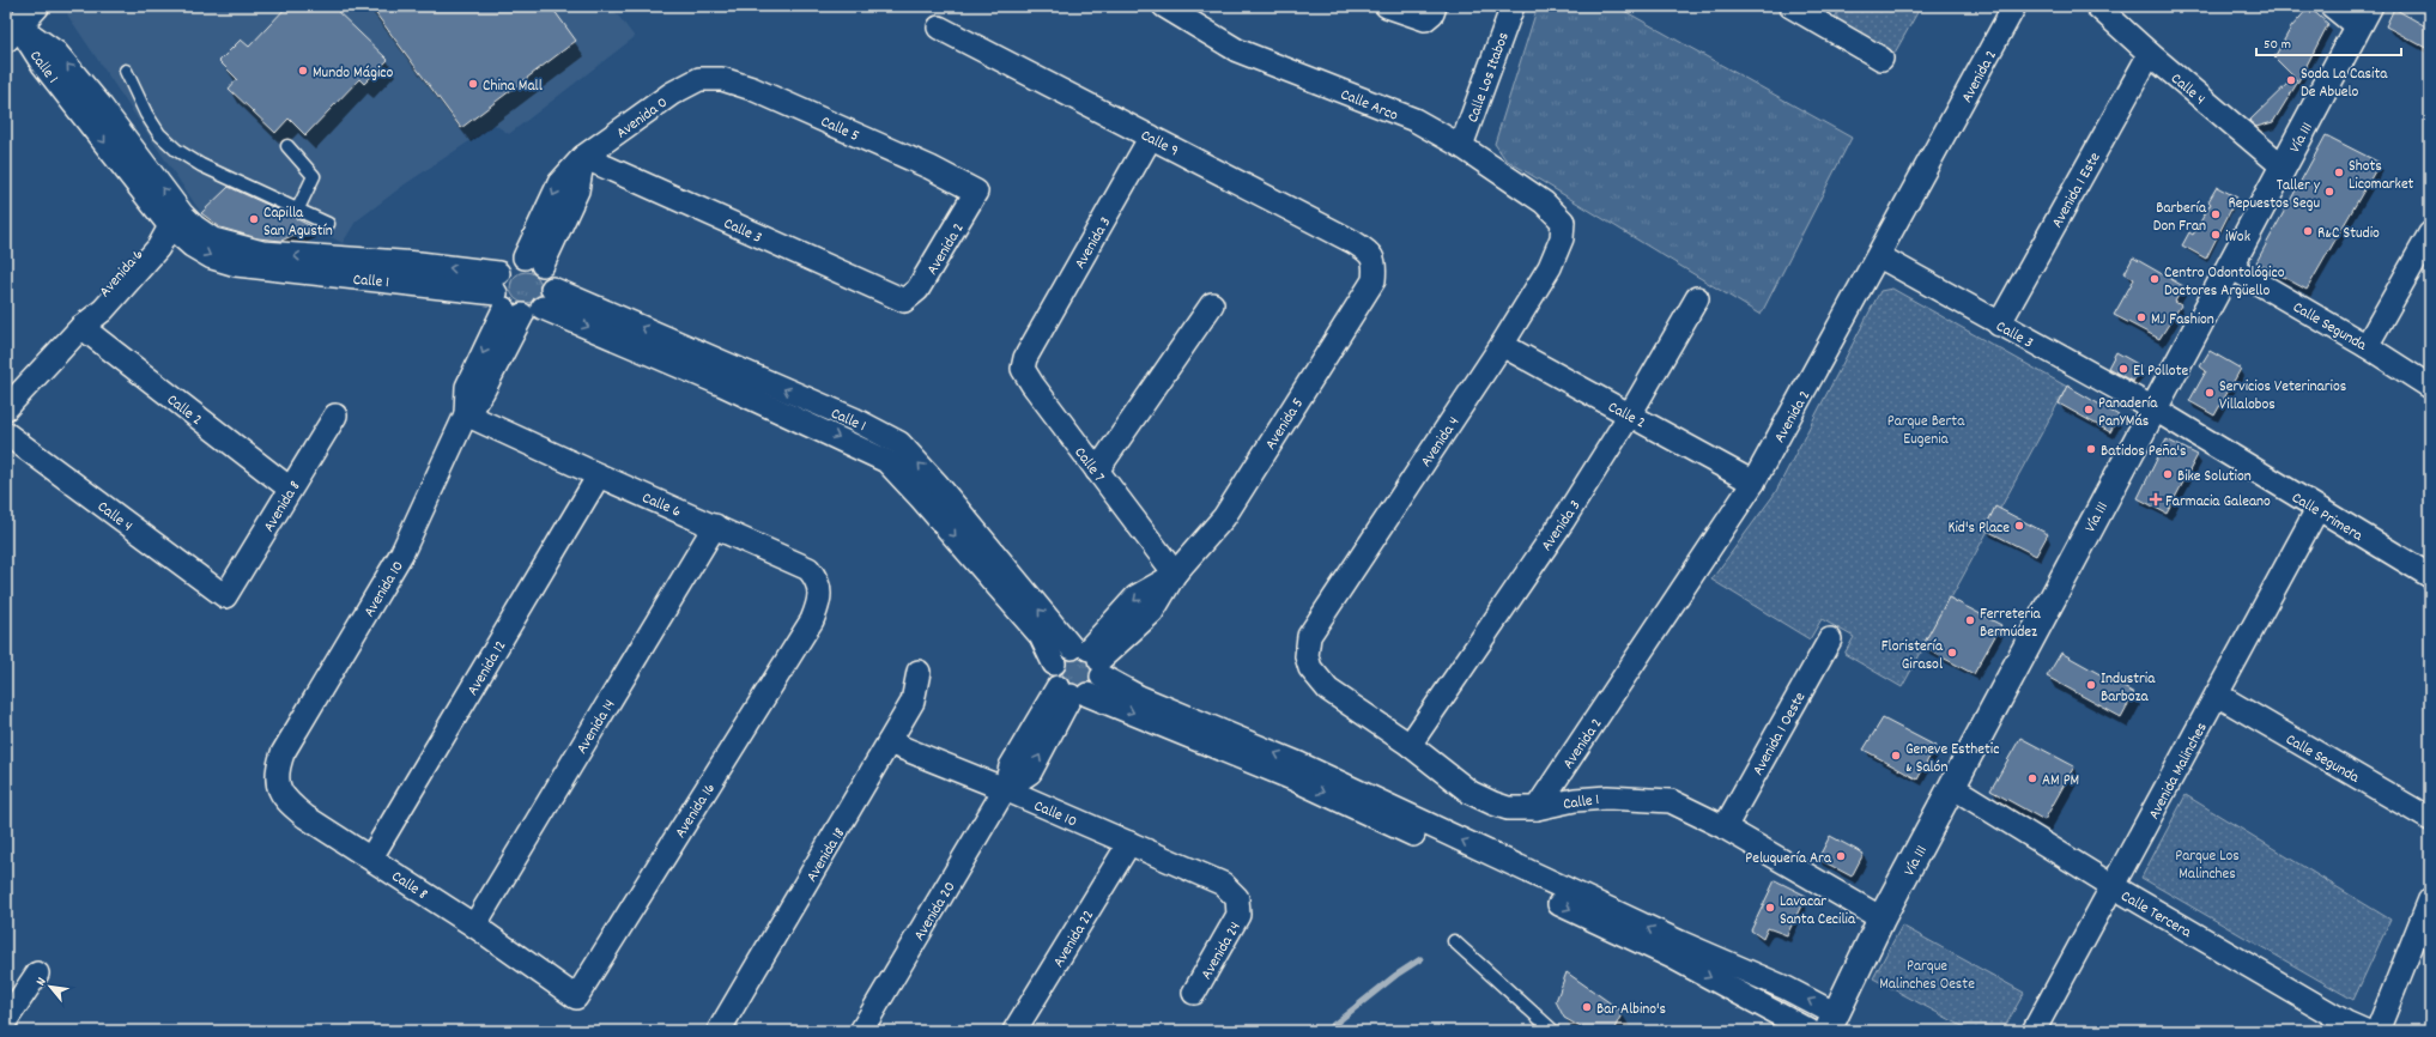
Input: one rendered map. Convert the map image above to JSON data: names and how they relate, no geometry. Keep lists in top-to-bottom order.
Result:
{
  "streets": {
    "main road": ["Vía 111"],
    "street": [
      "Calle 1",
      "Avenida 2",
      "Calle Los Itabos",
      "Calle 4",
      "Calle Arco",
      "Avenida 0",
      "Calle 5",
      "Calle 9",
      "Avenida 1 Este",
      "Calle 3",
      "Avenida 3",
      "Avenida 6",
      "Calle Segunda",
      "Calle 2",
      "Avenida 5",
      "Avenida 4",
      "Calle 7",
      "Calle 6",
      "Avenida 8",
      "Calle Primera",
      "Avenida 10",
      "Avenida 12",
      "Avenida 14",
      "Avenida 1 Oeste",
      "Avenida Malinches",
      "Avenida 16",
      "Calle 10",
      "Avenida 18",
      "Calle 8",
      "Avenida 20",
      "Calle Tercera",
      "Avenida 22",
      "Avenida 24"
    ]
  },
  "crossings": [
    ["Calle 1", "Avenida 2"],
    ["Calle 1", "Vía 111"],
    ["Calle 1", "Avenida 3"],
    ["Calle 1", "Avenida 6"],
    ["Calle 1", "Avenida 5"],
    ["Calle 1", "Avenida 4"],
    ["Calle 1", "Avenida 10"],
    ["Calle 1", "Avenida 1 Oeste"],
    ["Calle 1", "Avenida 20"],
    ["Avenida 2", "Calle 5"],
    ["Avenida 2", "Calle 3"],
    ["Avenida 2", "Calle 2"],
    ["Calle Los Itabos", "Calle Arco"],
    ["Calle 4", "Vía 111"],
    ["Calle 4", "Avenida 1 Este"],
    ["Calle 4", "Avenida 8"],
    ["Calle Arco", "Avenida 4"],
    ["Avenida 0", "Calle 5"],
    ["Avenida 0", "Calle 3"],
    ["Vía 111", "Calle 3"],
    ["Vía 111", "Calle Segunda"],
    ["Vía 111", "Calle Primera"],
    ["Vía 111", "Calle Tercera"],
    ["Calle 9", "Avenida 3"],
    ["Calle 9", "Avenida 5"],
    ["Avenida 1 Este", "Calle 3"],
    ["Calle 3", "Calle Primera"],
    ["Avenida 3", "Calle 2"],
    ["Avenida 3", "Calle 7"],
    ["Avenida 6", "Calle 2"],
    ["Calle Segunda", "Avenida Malinches"],
    ["Calle 2", "Avenida 4"],
    ["Calle 2", "Avenida 8"],
    ["Avenida 5", "Calle 7"],
    ["Avenida 5", "Avenida 20"],
    ["Calle 6", "Avenida 10"],
    ["Calle 6", "Avenida 12"],
    ["Calle 6", "Avenida 14"],
    ["Calle 6", "Avenida 16"],
    ["Calle Primera", "Avenida Malinches"],
    ["Avenida 10", "Calle 8"],
    ["Avenida 12", "Calle 8"],
    ["Avenida 14", "Calle 8"],
    ["Avenida Malinches", "Calle Tercera"],
    ["Avenida 16", "Calle 8"],
    ["Calle 10", "Avenida 18"],
    ["Calle 10", "Avenida 20"],
    ["Calle 10", "Avenida 22"],
    ["Calle 10", "Avenida 24"]
  ],
  "parks": ["Parque Berta Eugenia", "Parque Los Malinches", "Parque Malinches Oeste"],
  "places": {
    "other": [
      "Mundo Mágico",
      "Soda La Casita De Abuelo",
      "China Mall",
      "Shots Licomarket",
      "Taller y Repuestos Segu",
      "Barbería Don Fran",
      "Capilla San Agustín",
      "R&C Studio",
      "iWok",
      "Centro Odontológico Doctores Argüello",
      "MJ Fashion",
      "El Pollote",
      "Servicios Veterinarios Villalobos",
      "Panadería PanYMás",
      "Batidos Peña's",
      "Bike Solution",
      "Kid's Place",
      "Ferreteria Bermúdez",
      "Floristería Girasol",
      "Industria Barboza",
      "Geneve Esthetic & Salón",
      "AM PM",
      "Peluquería Ara",
      "Lavacar Santa Cecilia",
      "Bar Albino's"
    ],
    "health": ["Farmacia Galeano"]
  },
  "scale_bar": "50 m",
  "north": "top left"
}
